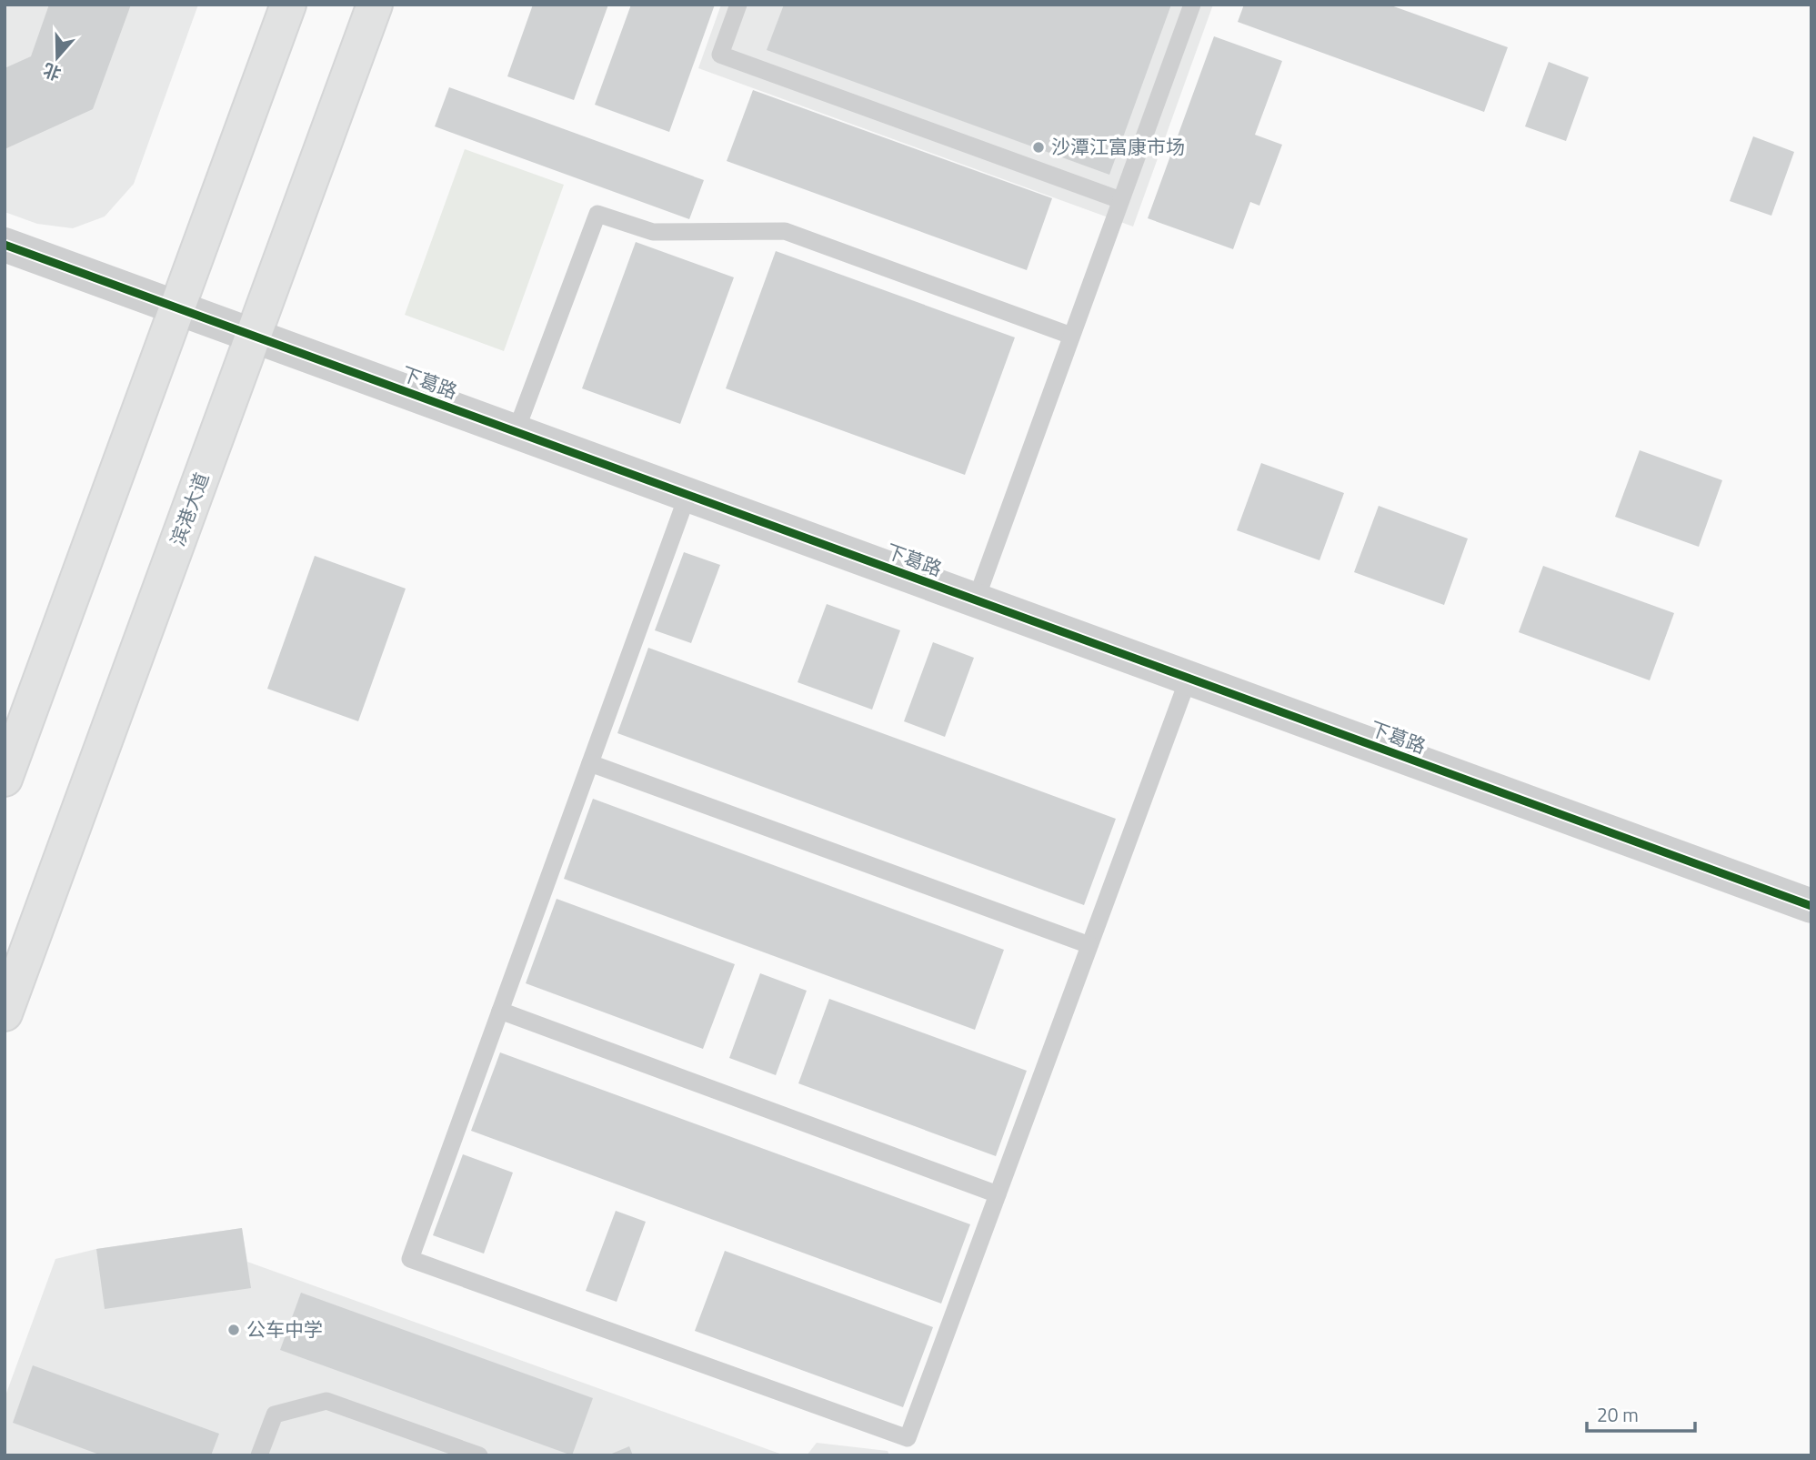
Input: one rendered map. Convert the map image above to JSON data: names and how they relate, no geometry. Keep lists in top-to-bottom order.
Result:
{
  "streets": {
    "main road": ["滨港大道"],
    "street": ["下葛路"]
  },
  "crossings": [
    ["下葛路", "滨港大道"]
  ],
  "places": ["沙潭江富康市场", "公车中学"],
  "scale_bar": "20 m",
  "north": "bottom"
}
